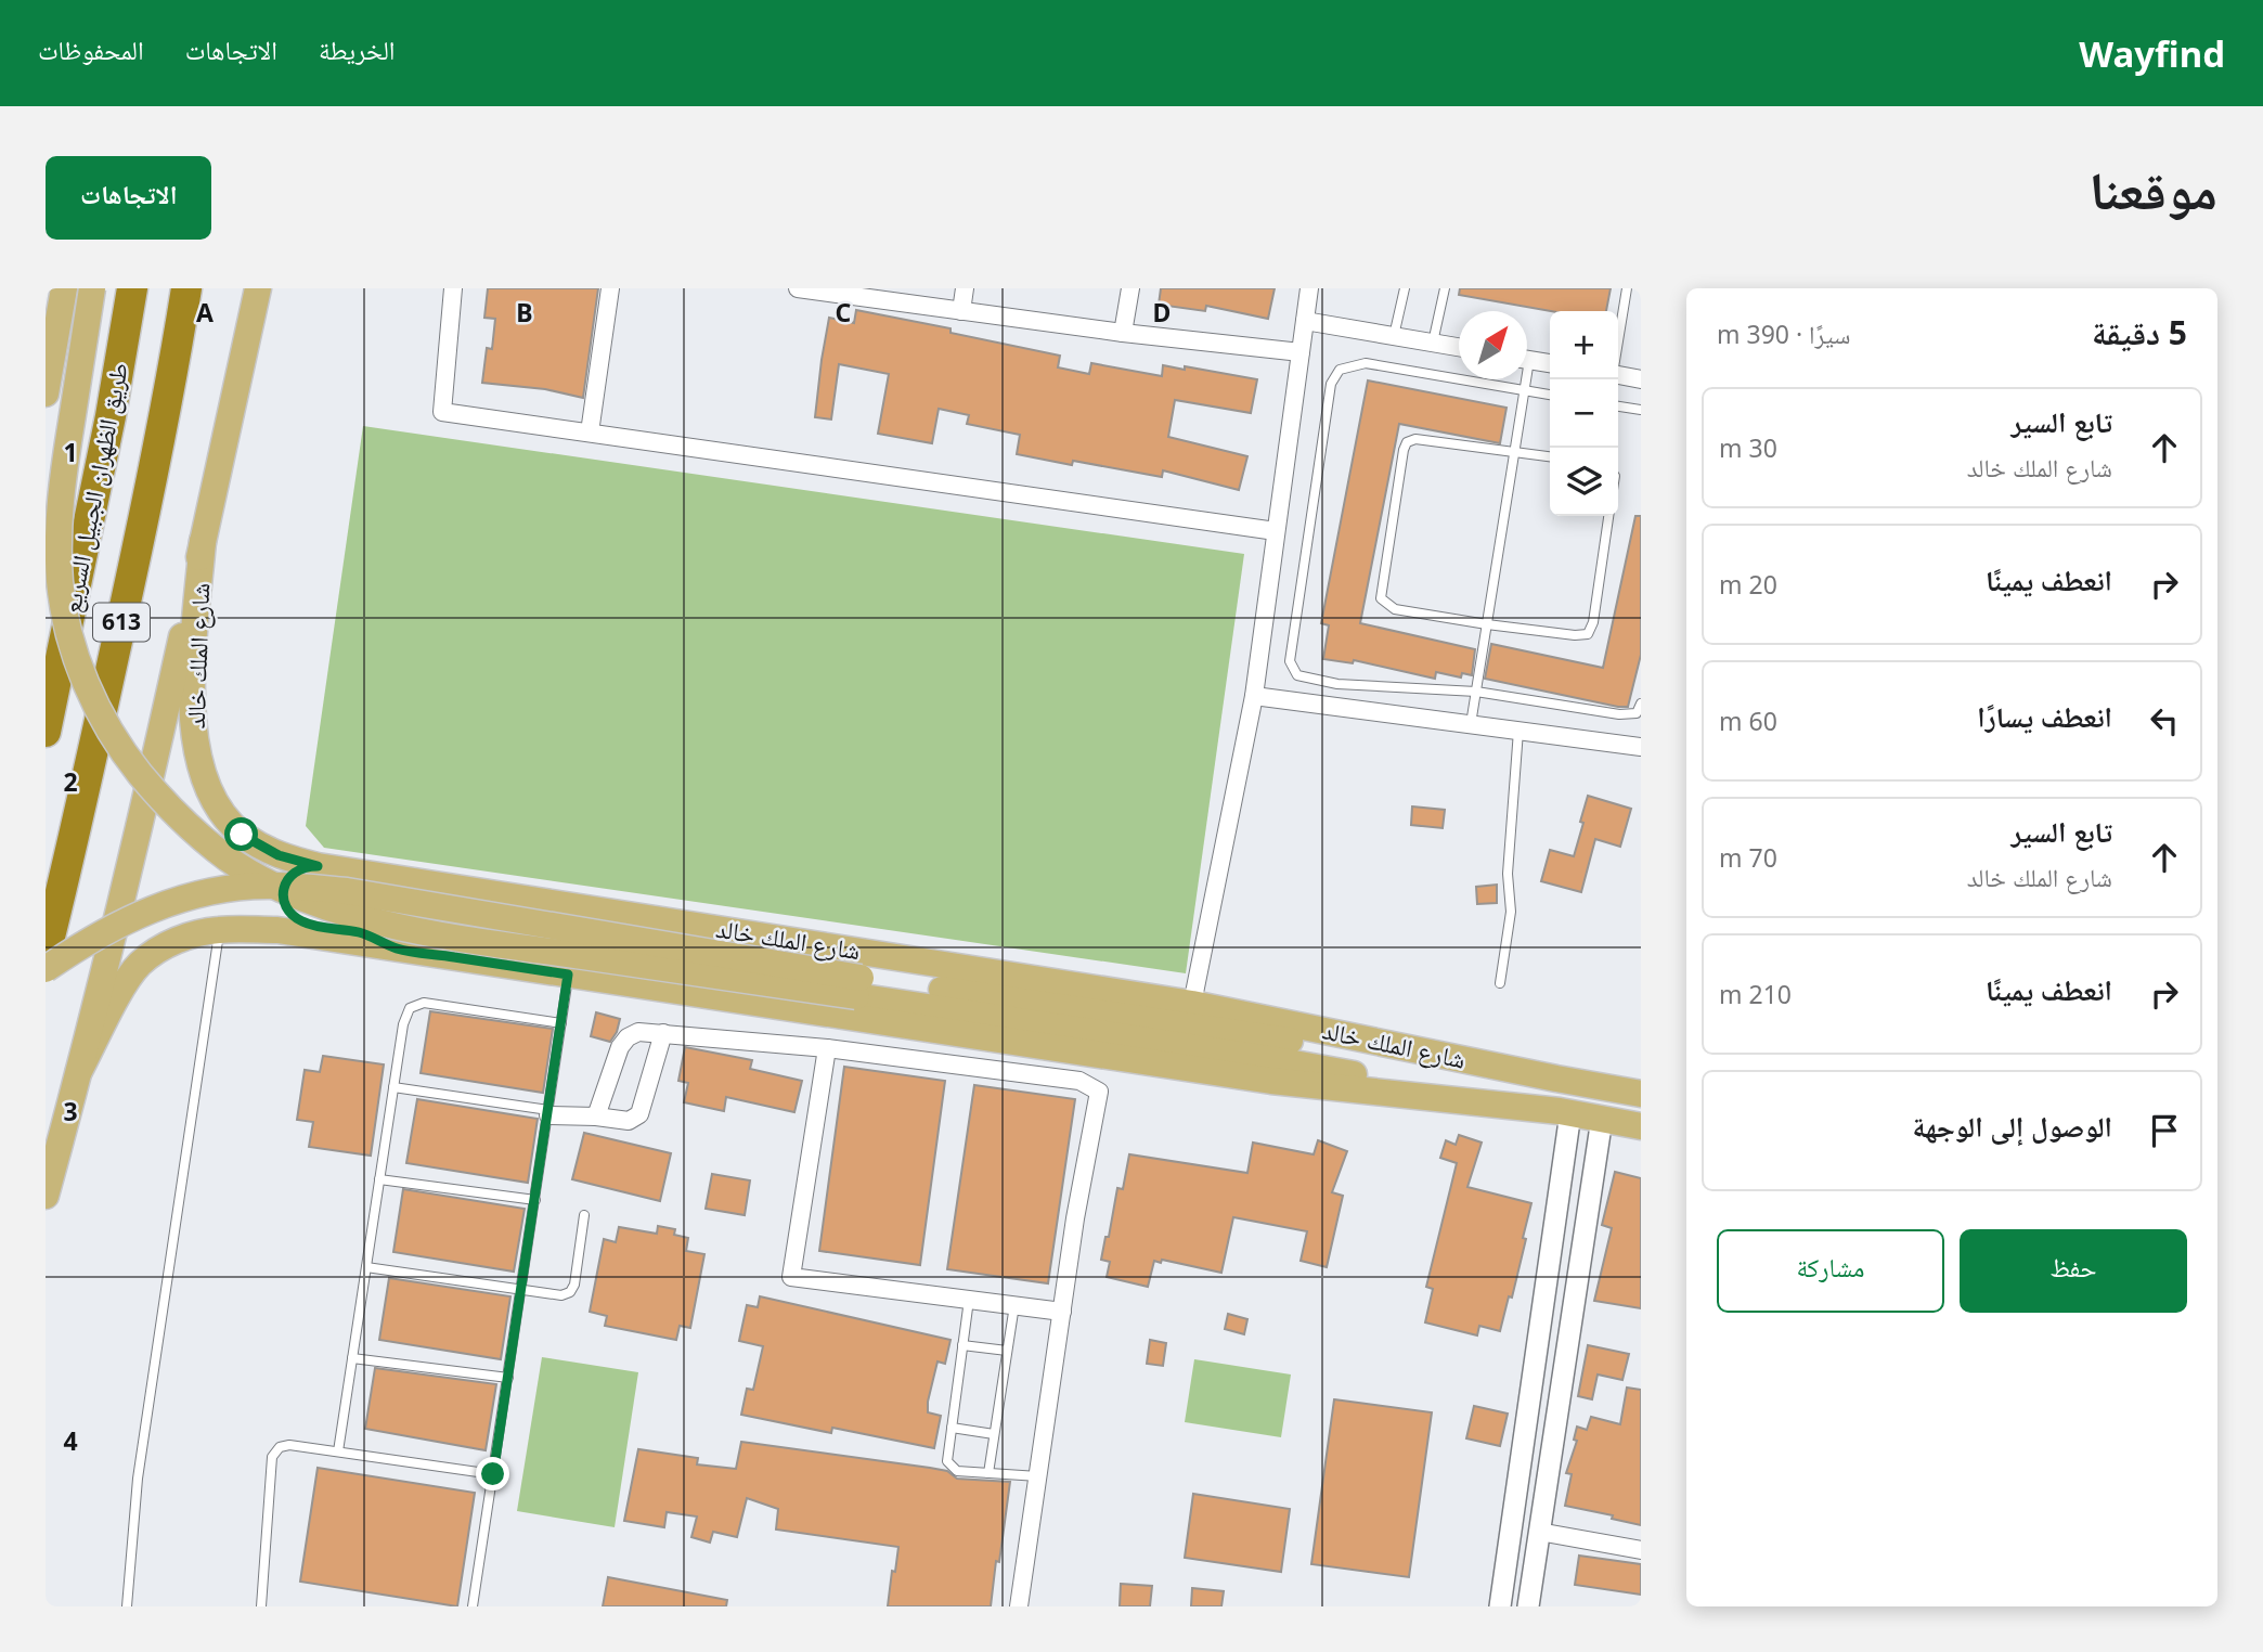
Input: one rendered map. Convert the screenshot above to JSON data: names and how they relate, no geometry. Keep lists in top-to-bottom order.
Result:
{
  "streets": {
    "highway": ["طريق الظهران الجبيل السريع", "613"],
    "main road": ["شارع الملك خالد"]
  },
  "north": "top right",
  "page": {
    "header": "Wayfind",
    "nav": ["الخريطة", "الاتجاهات", "المحفوظات"],
    "title": "موقعنا",
    "buttons": [
      "الاتجاهات",
      ["حفظ", "مشاركة"]
    ],
    "heading": ["5 دقيقة", "سيرًا · 390 m"],
    "map_buttons": ["+", "−"],
    "list": [
      ["تابع السير", "شارع الملك خالد", "30 m"],
      ["انعطف يمينًا", "20 m"],
      ["انعطف يسارًا", "60 m"],
      ["تابع السير", "شارع الملك خالد", "70 m"],
      ["انعطف يمينًا", "210 m"],
      "الوصول إلى الوجهة"
    ]
  },
  "grid": {
    "columns": [
      "A",
      "B",
      "C",
      "D"
    ],
    "rows": [
      "1",
      "2",
      "3",
      "4"
    ]
  }
}
